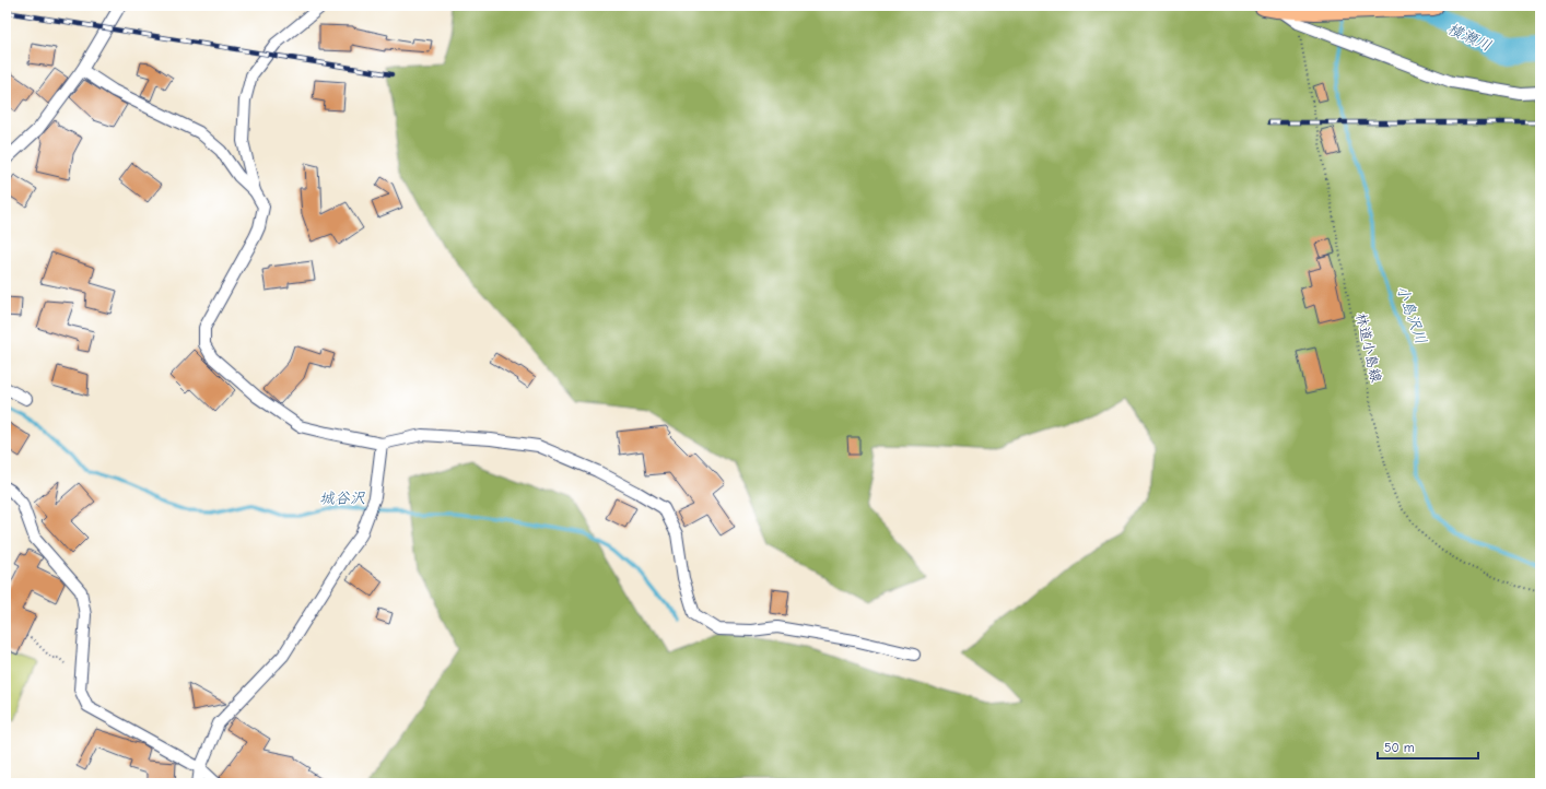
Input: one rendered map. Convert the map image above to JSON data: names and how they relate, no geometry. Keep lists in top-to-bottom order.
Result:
{
  "streets": {
    "path": ["林道小島線"]
  },
  "water": ["横瀬川", "小島沢川", "城谷沢"],
  "scale_bar": "50 m"
}
